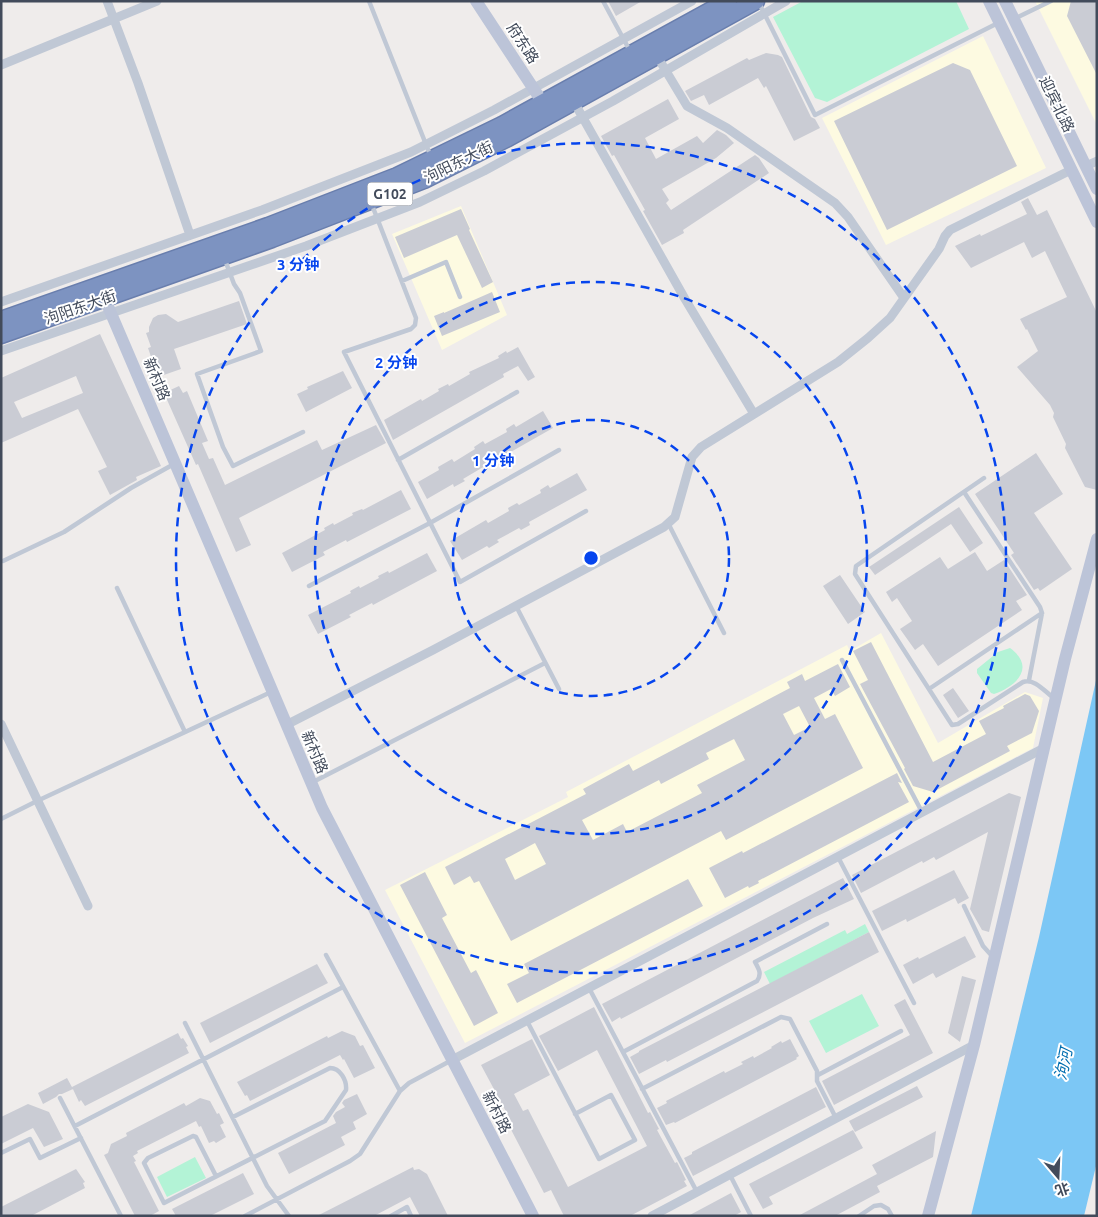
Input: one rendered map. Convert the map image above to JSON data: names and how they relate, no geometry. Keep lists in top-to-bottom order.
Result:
{
  "streets": {
    "highway": ["泃阳东大街", "G102"],
    "street": ["府东路", "迎宾北路", "新村路"]
  },
  "crossings": [
    ["府东路", "泃阳东大街"],
    ["泃阳东大街", "新村路"]
  ],
  "water": ["泃河"],
  "north": "bottom",
  "rings": ["3 分钟", "2 分钟", "1 分钟"]
}
